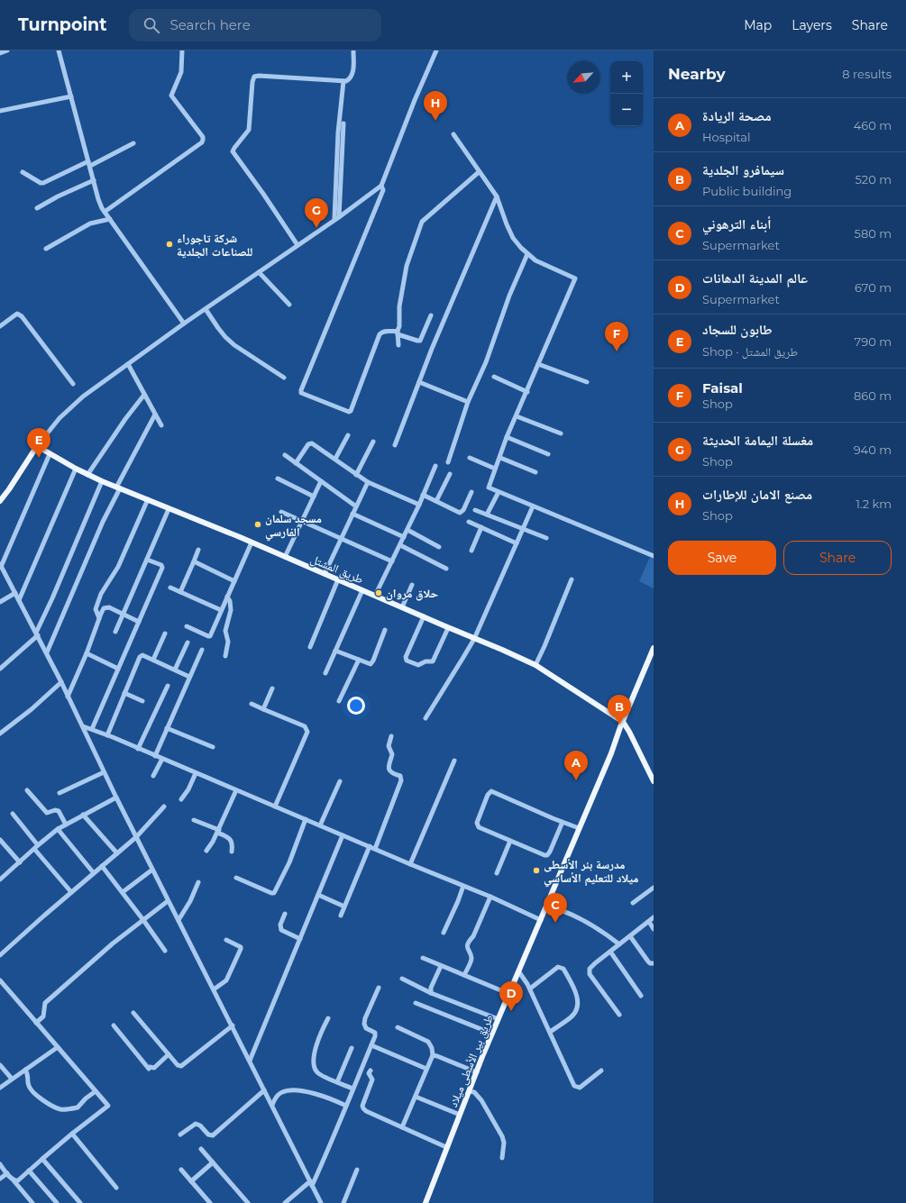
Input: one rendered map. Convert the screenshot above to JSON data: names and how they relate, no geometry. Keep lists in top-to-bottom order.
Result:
{
  "streets": {
    "main road": ["طريق المشتل", "طريق بير الأسطى ميلاد"]
  },
  "crossings": [
    ["طريق المشتل", "طريق بير الأسطى ميلاد"]
  ],
  "places": [
    "شركة تاجوراء للصناعات الجلدية",
    "مسجد سلمان الفارسي",
    "حلاق مروان",
    "مدرسة بئر الأسطى ميلاد للتعليم الأساسي"
  ],
  "north": "bottom left",
  "page": {
    "header": "Turnpoint",
    "search": "Search here",
    "nav": ["Map", "Layers", "Share"],
    "heading": ["Nearby", "8 results"],
    "map_buttons": ["+", "−"],
    "pins": [
      "H",
      "G",
      "F",
      "E",
      "B",
      "A",
      "C",
      "D"
    ],
    "list": [
      {
        "mark": "A",
        "name": "مصحة الريادة",
        "note": "Hospital",
        "value": "460 m"
      },
      {
        "mark": "B",
        "name": "سيمافرو الجلدية",
        "note": "Public building",
        "value": "520 m"
      },
      {
        "mark": "C",
        "name": "أبناء الترهوني",
        "note": "Supermarket",
        "value": "580 m"
      },
      {
        "mark": "D",
        "name": "عالم المدينة الدهانات",
        "note": "Supermarket",
        "value": "670 m"
      },
      {
        "mark": "E",
        "name": "طابون للسجاد",
        "note": "Shop · طريق المشتل",
        "value": "790 m"
      },
      {
        "mark": "F",
        "name": "Faisal",
        "note": "Shop",
        "value": "860 m"
      },
      {
        "mark": "G",
        "name": "مغسلة اليمامة الحديثة",
        "note": "Shop",
        "value": "940 m"
      },
      {
        "mark": "H",
        "name": "مصنع الامان للإطارات",
        "note": "Shop",
        "value": "1.2 km"
      }
    ],
    "buttons": ["Save", "Share"]
  }
}
